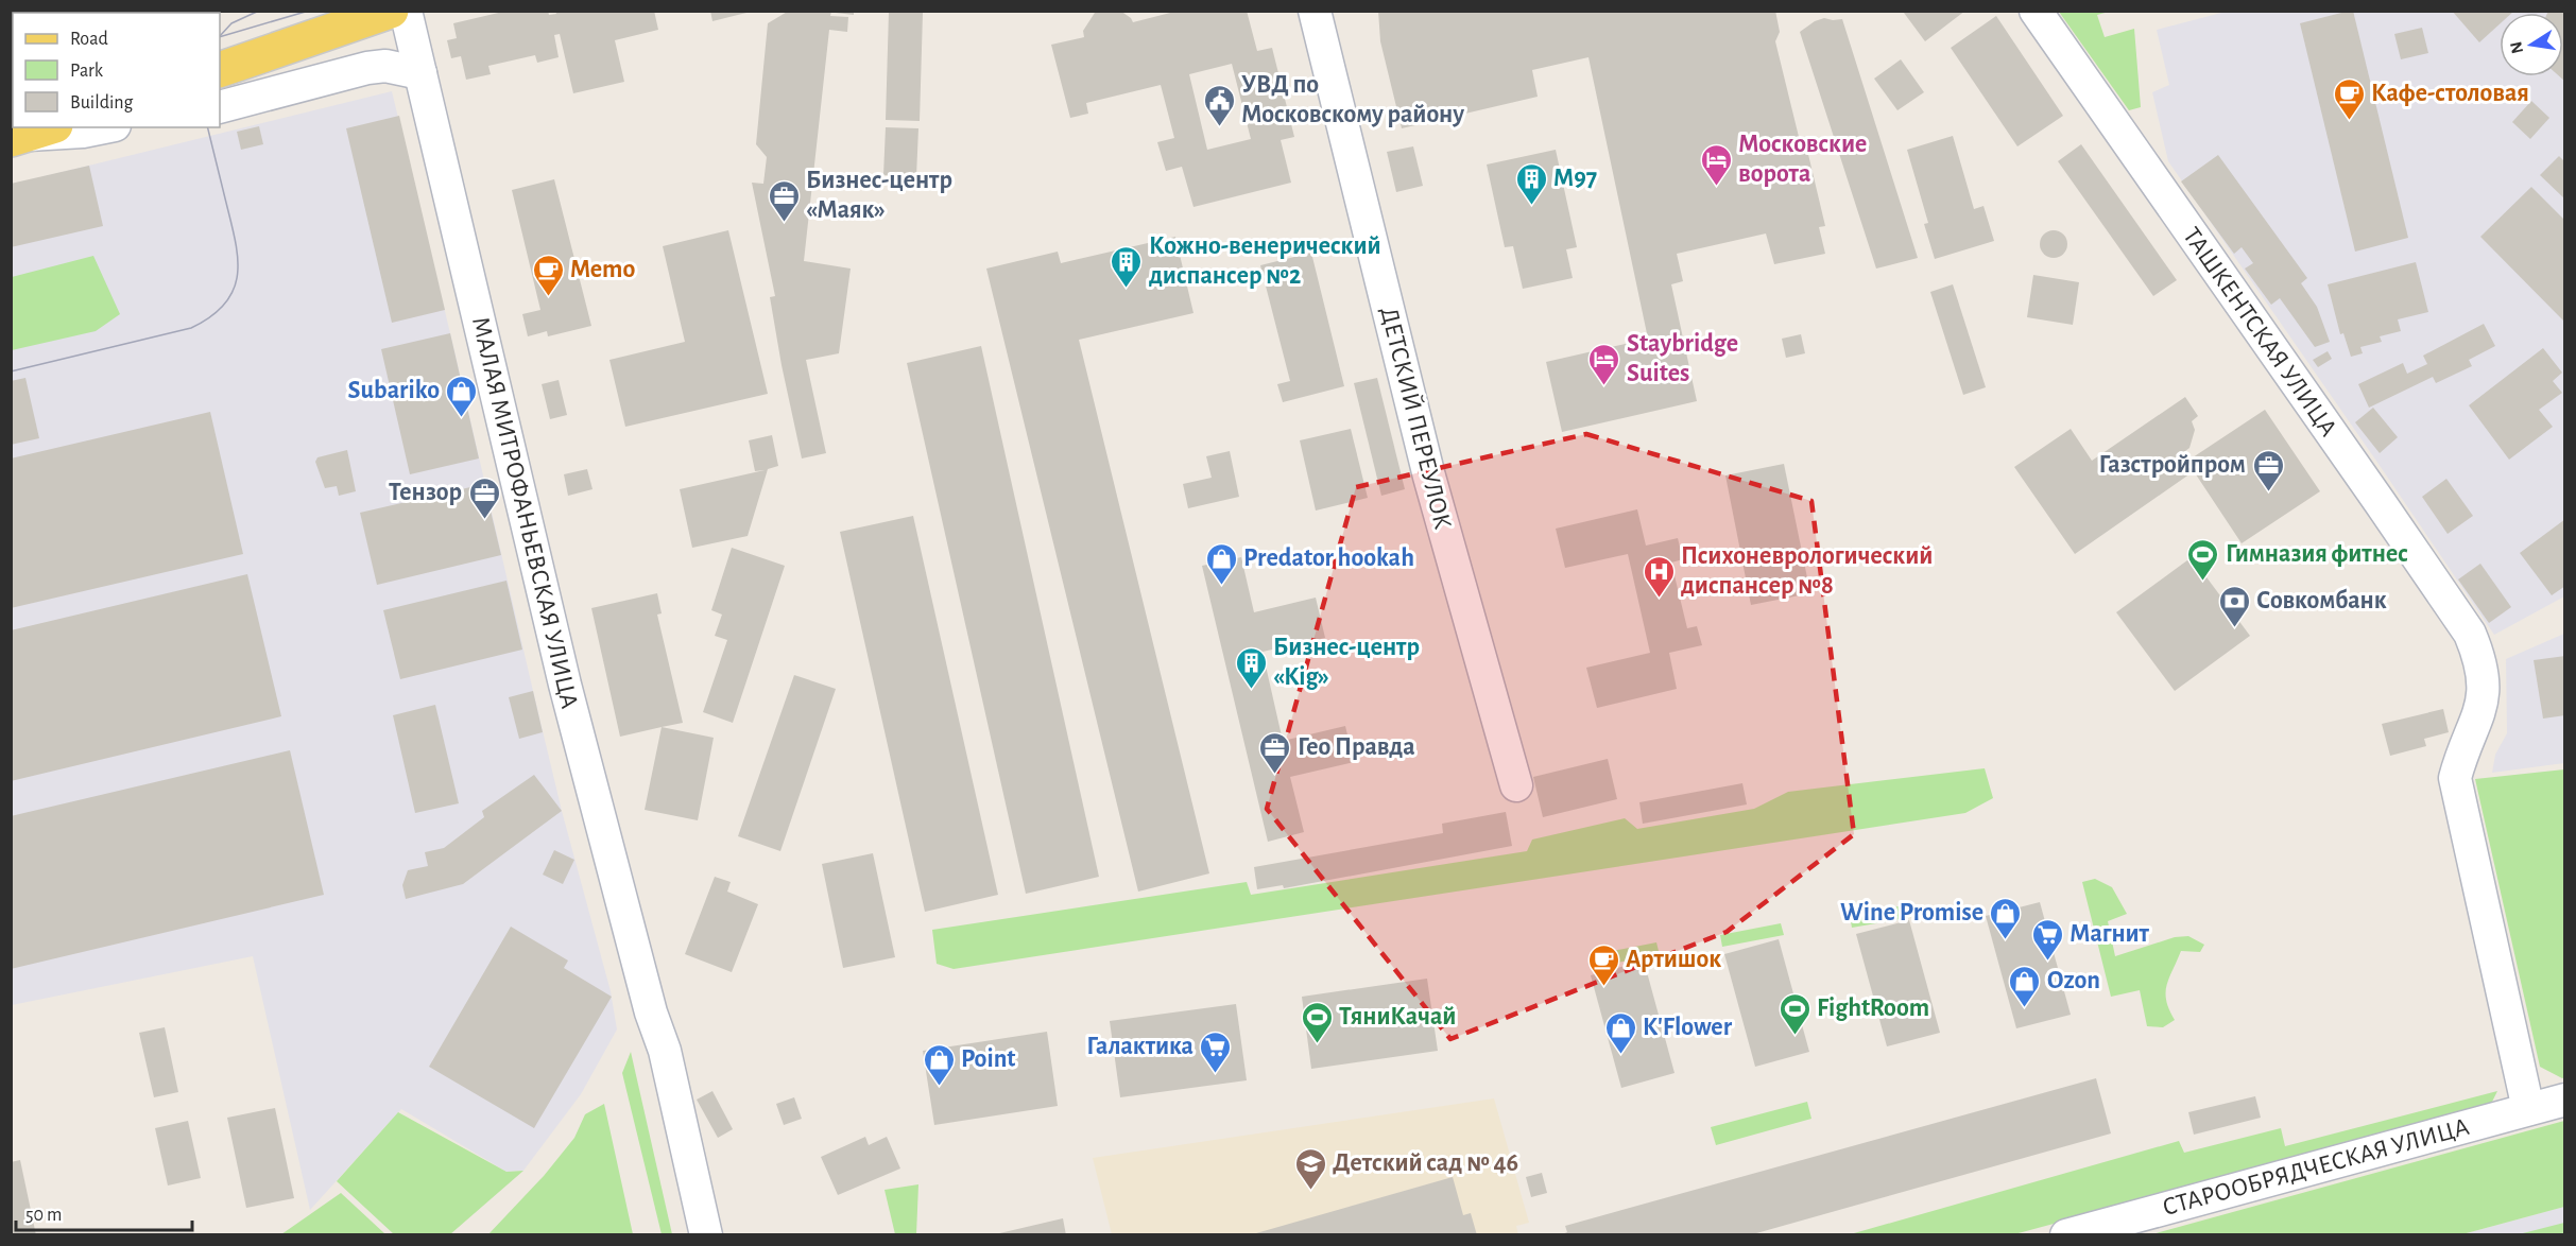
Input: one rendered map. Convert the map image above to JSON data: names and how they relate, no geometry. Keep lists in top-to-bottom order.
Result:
{
  "streets": {
    "street": [
      "ТАШКЕНТСКАЯ УЛИЦА",
      "ДЕТСКИЙ ПЕРЕУЛОК",
      "МАЛАЯ МИТРОФАНЬЕВСКАЯ УЛИЦА",
      "СТАРООБРЯДЧЕСКАЯ УЛИЦА"
    ]
  },
  "crossings": [
    ["ТАШКЕНТСКАЯ УЛИЦА", "СТАРООБРЯДЧЕСКАЯ УЛИЦА"]
  ],
  "places": {
    "cafe": ["Кафе-столовая", "Memo", "Артишок"],
    "public building": ["УВД по Московскому району"],
    "hotel": ["Московские ворота", "Staybridge Suites"],
    "building": ["M97", "Кожно-венерический диспансер №2", "Бизнес-центр «Kig»"],
    "office": [
      "Бизнес-центр «Маяк»",
      "Газстройпром",
      "Тензор",
      "Гео Правда"
    ],
    "shop": [
      "Subariko",
      "Predator hookah",
      "Wine Promise",
      "Ozon",
      "K'Flower",
      "Point"
    ],
    "sports": ["Гимназия фитнес", "FightRoom", "ТяниКачай"],
    "hospital": ["Психоневрологический диспансер №8"],
    "bank": ["Совкомбанк"],
    "supermarket": ["Магнит", "Галактика"],
    "school or university": ["Детский сад № 46"]
  },
  "legend": ["Road", "Park", "Building"],
  "scale_bar": "50 m",
  "north": "left"
}
